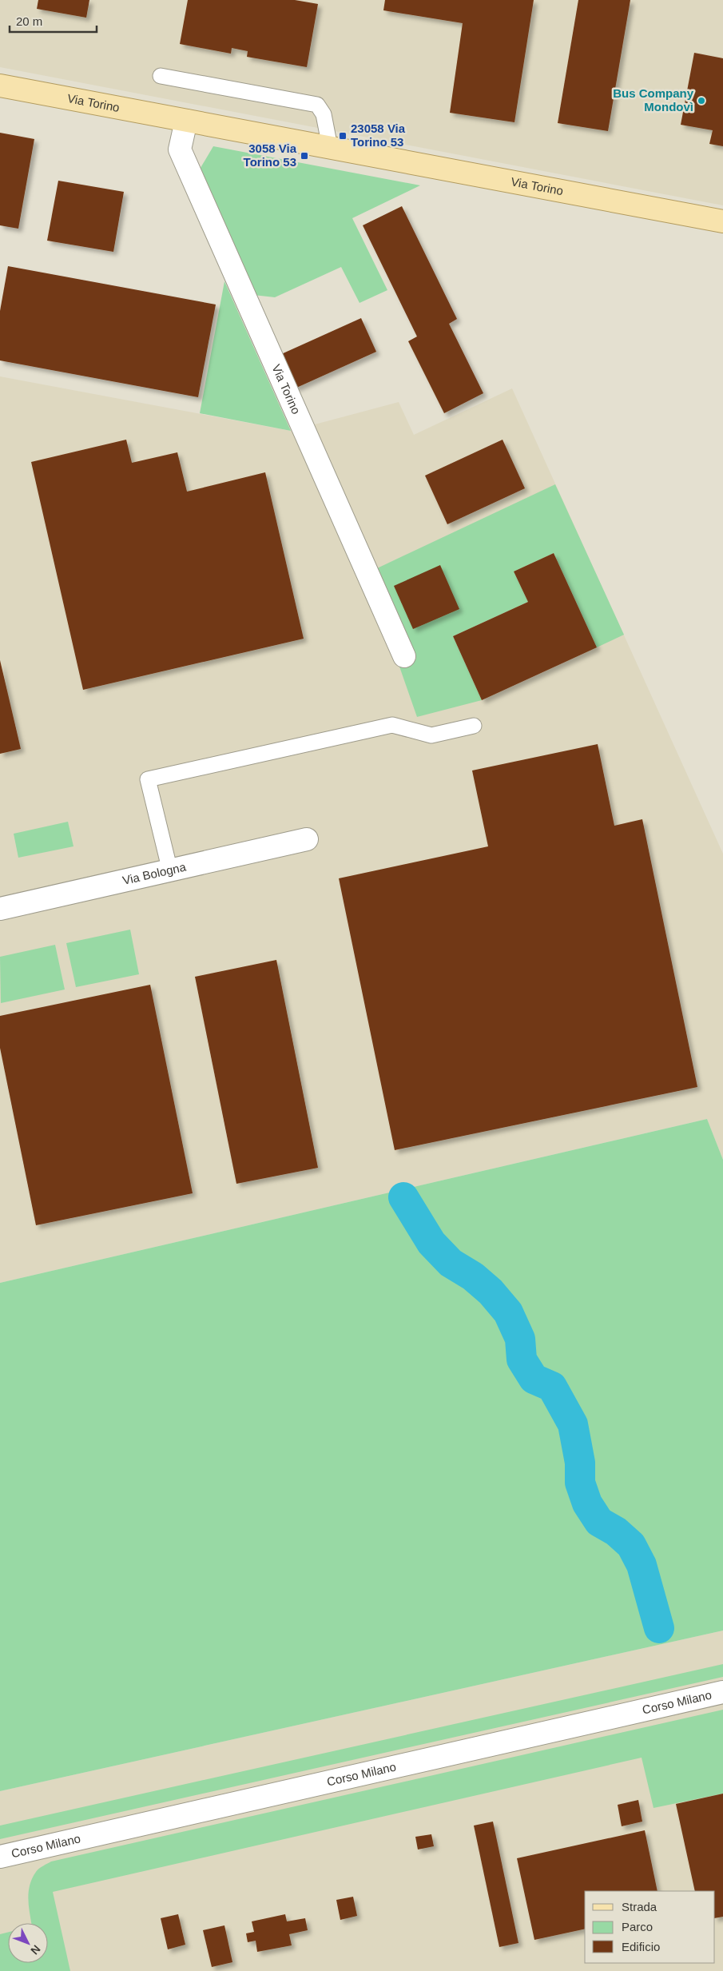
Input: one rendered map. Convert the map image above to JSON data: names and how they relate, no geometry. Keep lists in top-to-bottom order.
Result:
{
  "streets": {
    "main road": ["Via Torino"],
    "street": ["Via Bologna", "Corso Milano"]
  },
  "places": {
    "other": ["Bus Company Mondovì"],
    "transit": ["23058 Via Torino 53", "3058 Via Torino 53"]
  },
  "legend": ["Strada", "Parco", "Edificio"],
  "scale_bar": "20 m",
  "north": "bottom right"
}
